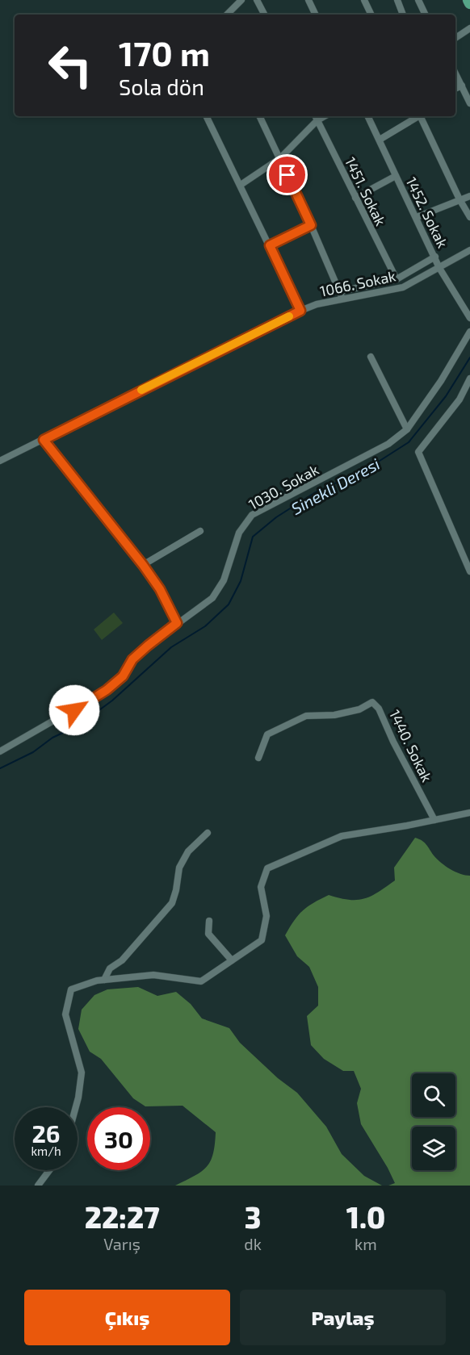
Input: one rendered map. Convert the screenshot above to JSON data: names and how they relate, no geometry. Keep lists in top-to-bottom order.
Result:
{
  "streets": {
    "street": [
      "1451. Sokak",
      "1452. Sokak",
      "1066. Sokak",
      "1030. Sokak",
      "1440. Sokak"
    ]
  },
  "crossings": [
    ["1452. Sokak", "1066. Sokak"]
  ],
  "water": ["Sinekli Deresi"],
  "page": {
    "turn": ["170 m", "Sola dön"],
    "speed": "26 km/h",
    "limit": "30",
    "eta": [
      "22:27",
      "Varış",
      "3",
      "dk",
      "1.0",
      "km"
    ],
    "buttons": ["Çıkış", "Paylaş"]
  }
}
